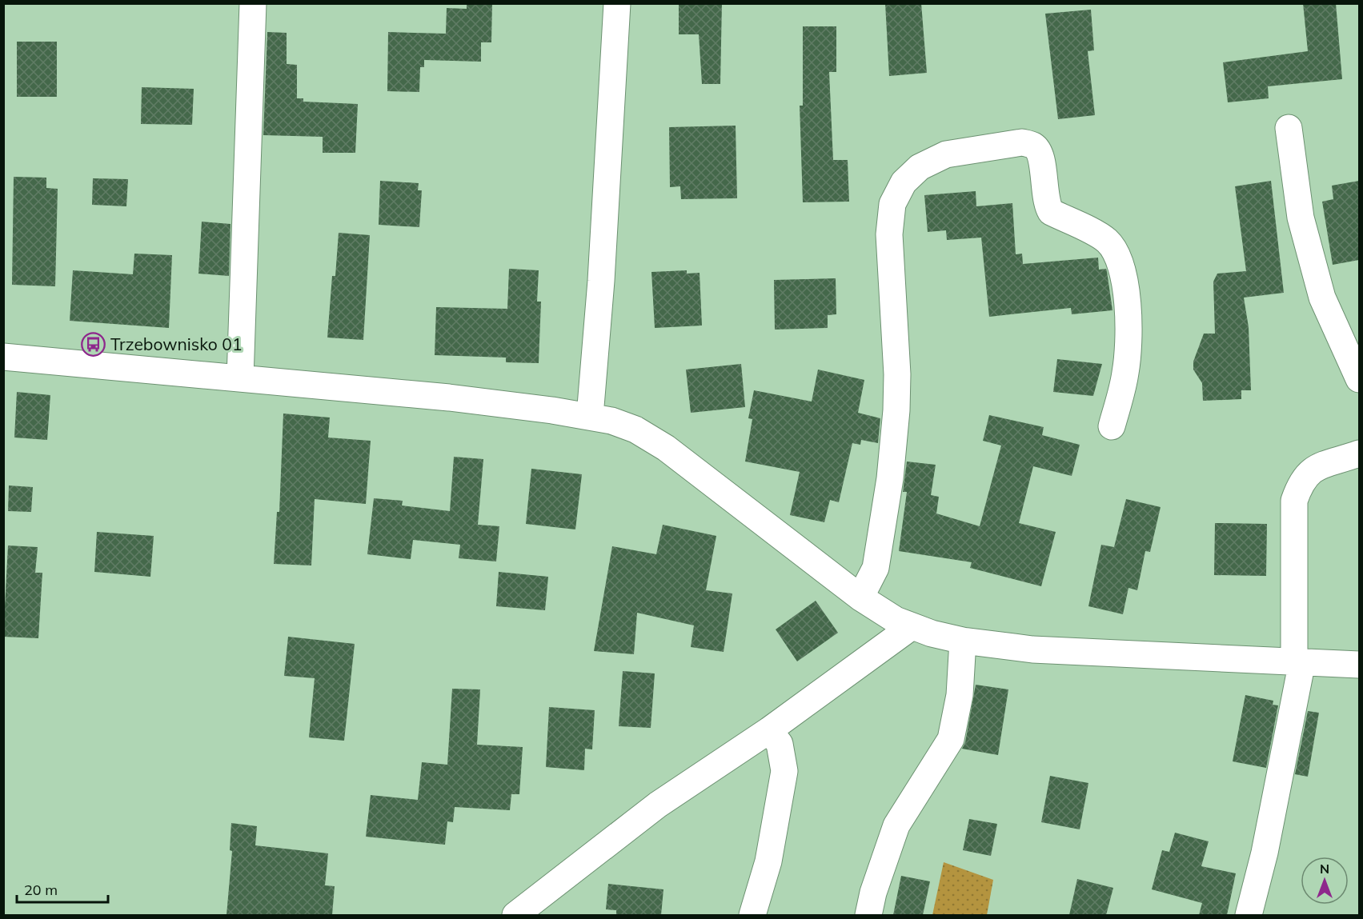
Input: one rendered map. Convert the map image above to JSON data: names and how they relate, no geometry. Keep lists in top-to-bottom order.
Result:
{
  "places": {
    "bus stop": ["Trzebownisko 01"]
  },
  "scale_bar": "20 m",
  "north": "top"
}
